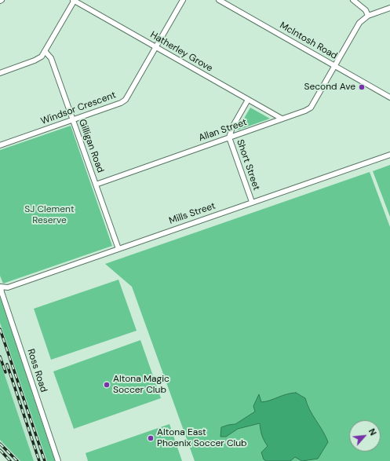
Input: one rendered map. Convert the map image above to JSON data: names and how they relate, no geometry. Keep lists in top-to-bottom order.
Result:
{
  "streets": {
    "street": [
      "McIntosh Road",
      "Hatherley Grove",
      "Windsor Crescent",
      "Allan Street",
      "Gilligan Road",
      "Short Street",
      "Mills Street",
      "Ross Road"
    ]
  },
  "crossings": [
    ["McIntosh Road", "Allan Street"],
    ["Hatherley Grove", "Windsor Crescent"],
    ["Hatherley Grove", "Allan Street"],
    ["Hatherley Grove", "Short Street"],
    ["Windsor Crescent", "Gilligan Road"],
    ["Allan Street", "Gilligan Road"],
    ["Allan Street", "Short Street"],
    ["Gilligan Road", "Mills Street"],
    ["Short Street", "Mills Street"],
    ["Mills Street", "Ross Road"]
  ],
  "parks": ["SJ Clement Reserve"],
  "places": ["Second Ave", "Altona Magic Soccer Club", "Altona East Phoenix Soccer Club"],
  "north": "top right"
}
